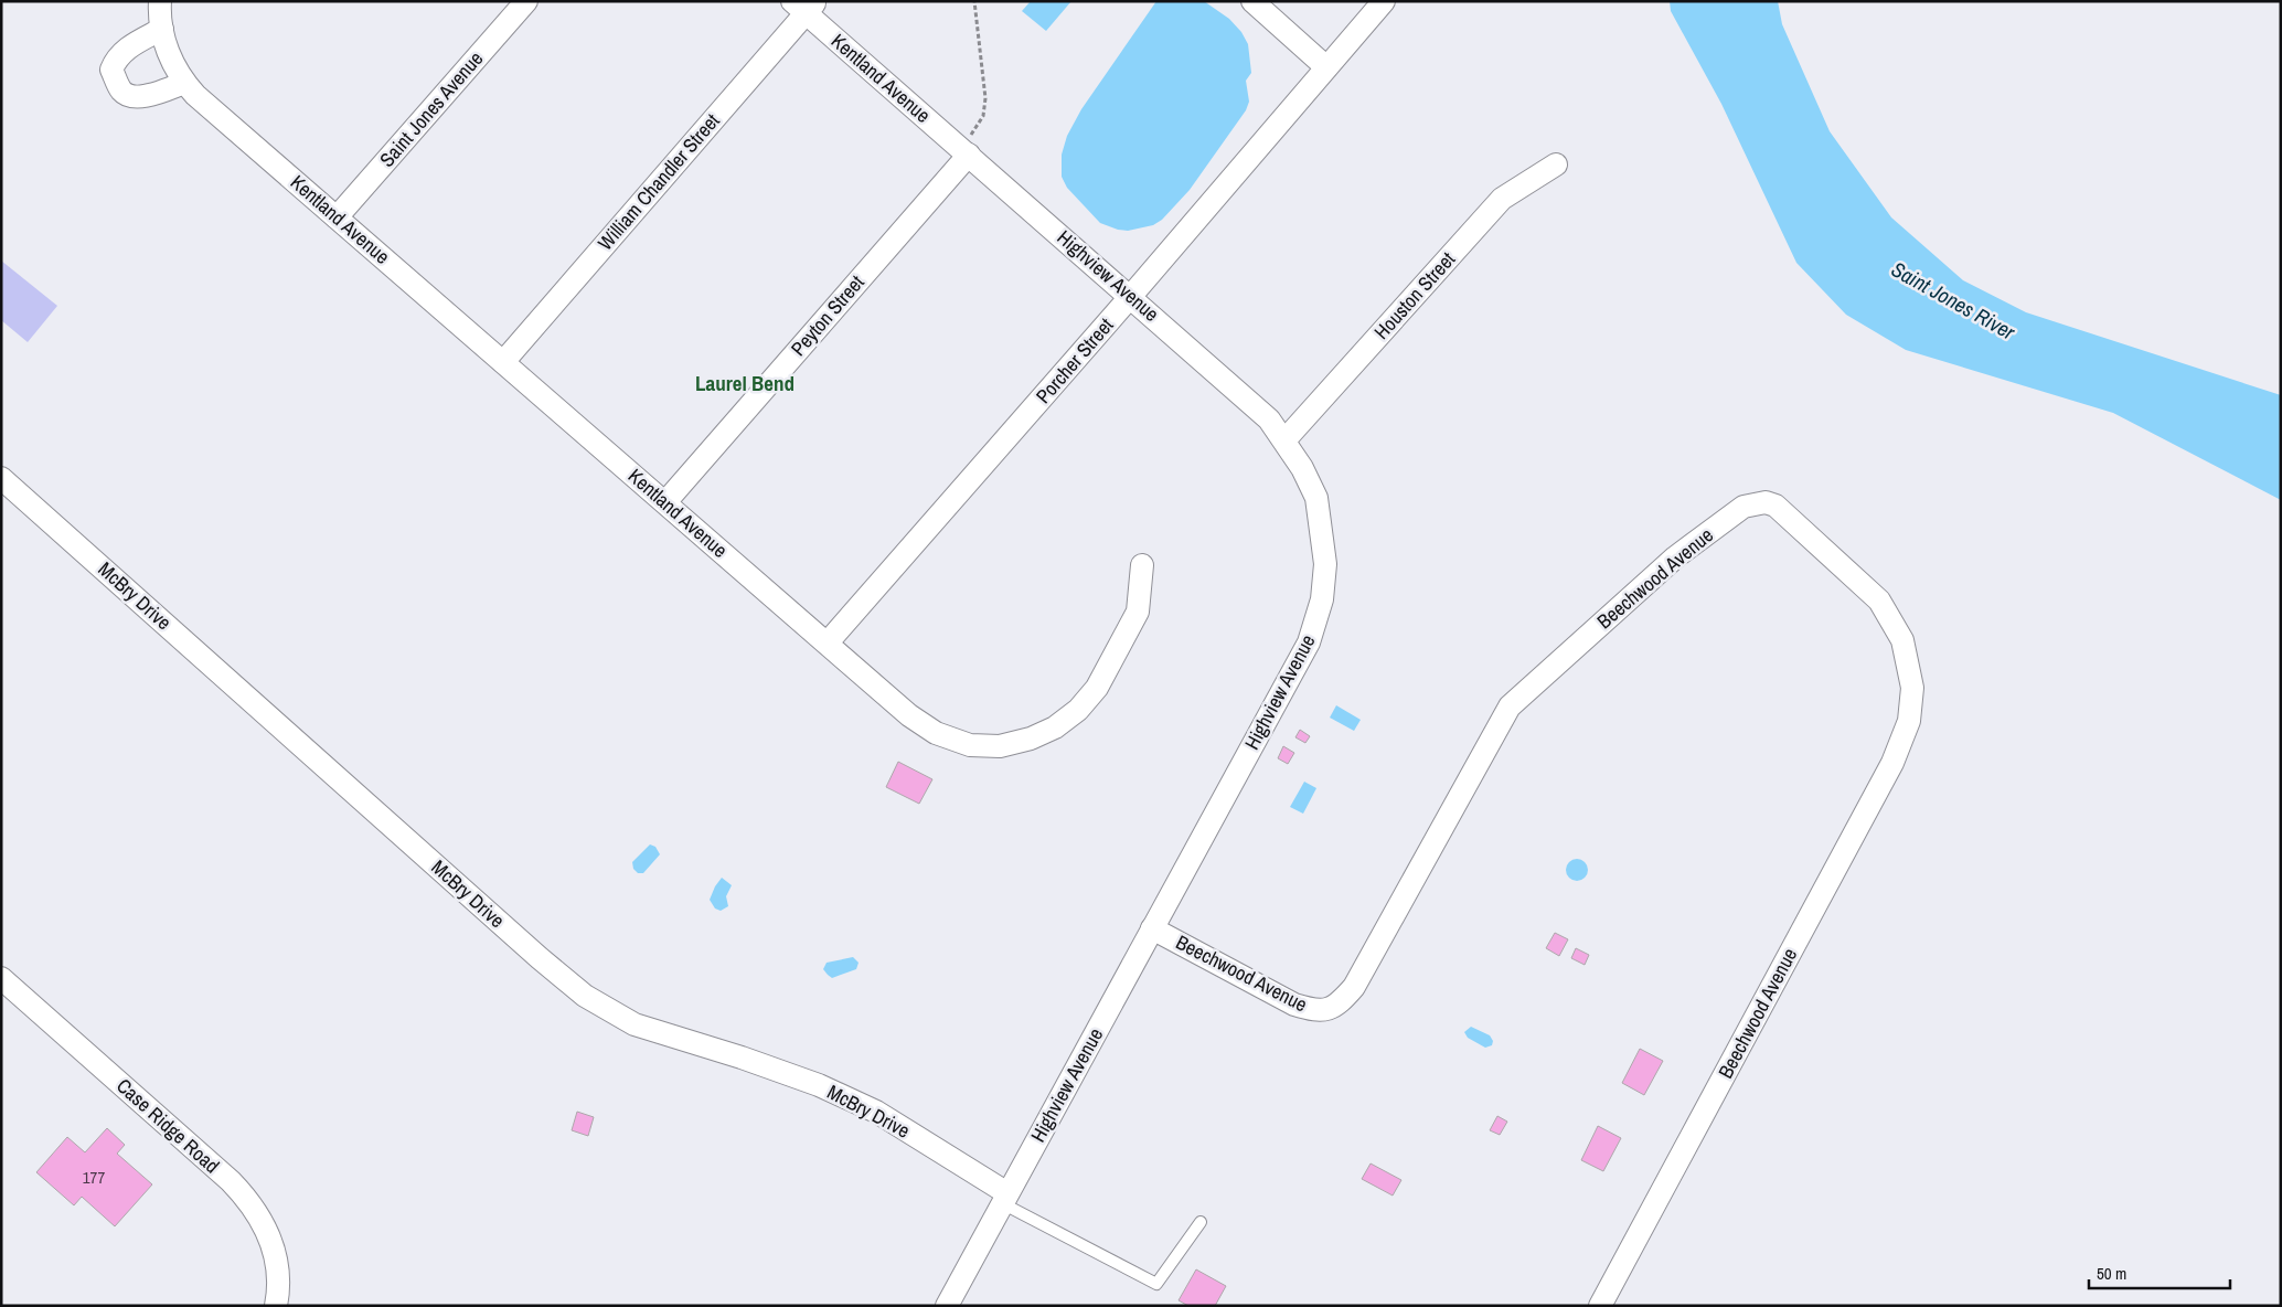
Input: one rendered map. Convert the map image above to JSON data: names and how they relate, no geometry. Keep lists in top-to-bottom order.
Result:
{
  "streets": {
    "street": [
      "Kentland Avenue",
      "Saint Jones Avenue",
      "William Chandler Street",
      "Highview Avenue",
      "Houston Street",
      "Peyton Street",
      "Porcher Street",
      "Beechwood Avenue",
      "McBry Drive",
      "Case Ridge Road"
    ]
  },
  "crossings": [
    ["Kentland Avenue", "Saint Jones Avenue"],
    ["Kentland Avenue", "William Chandler Street"],
    ["Kentland Avenue", "Highview Avenue"],
    ["Kentland Avenue", "Peyton Street"],
    ["Kentland Avenue", "Porcher Street"],
    ["Highview Avenue", "Houston Street"],
    ["Highview Avenue", "Peyton Street"],
    ["Highview Avenue", "Porcher Street"],
    ["Highview Avenue", "Beechwood Avenue"],
    ["Highview Avenue", "McBry Drive"]
  ],
  "districts": ["Laurel Bend"],
  "water": ["Saint Jones River"],
  "house_numbers": ["177"],
  "scale_bar": "50 m"
}
